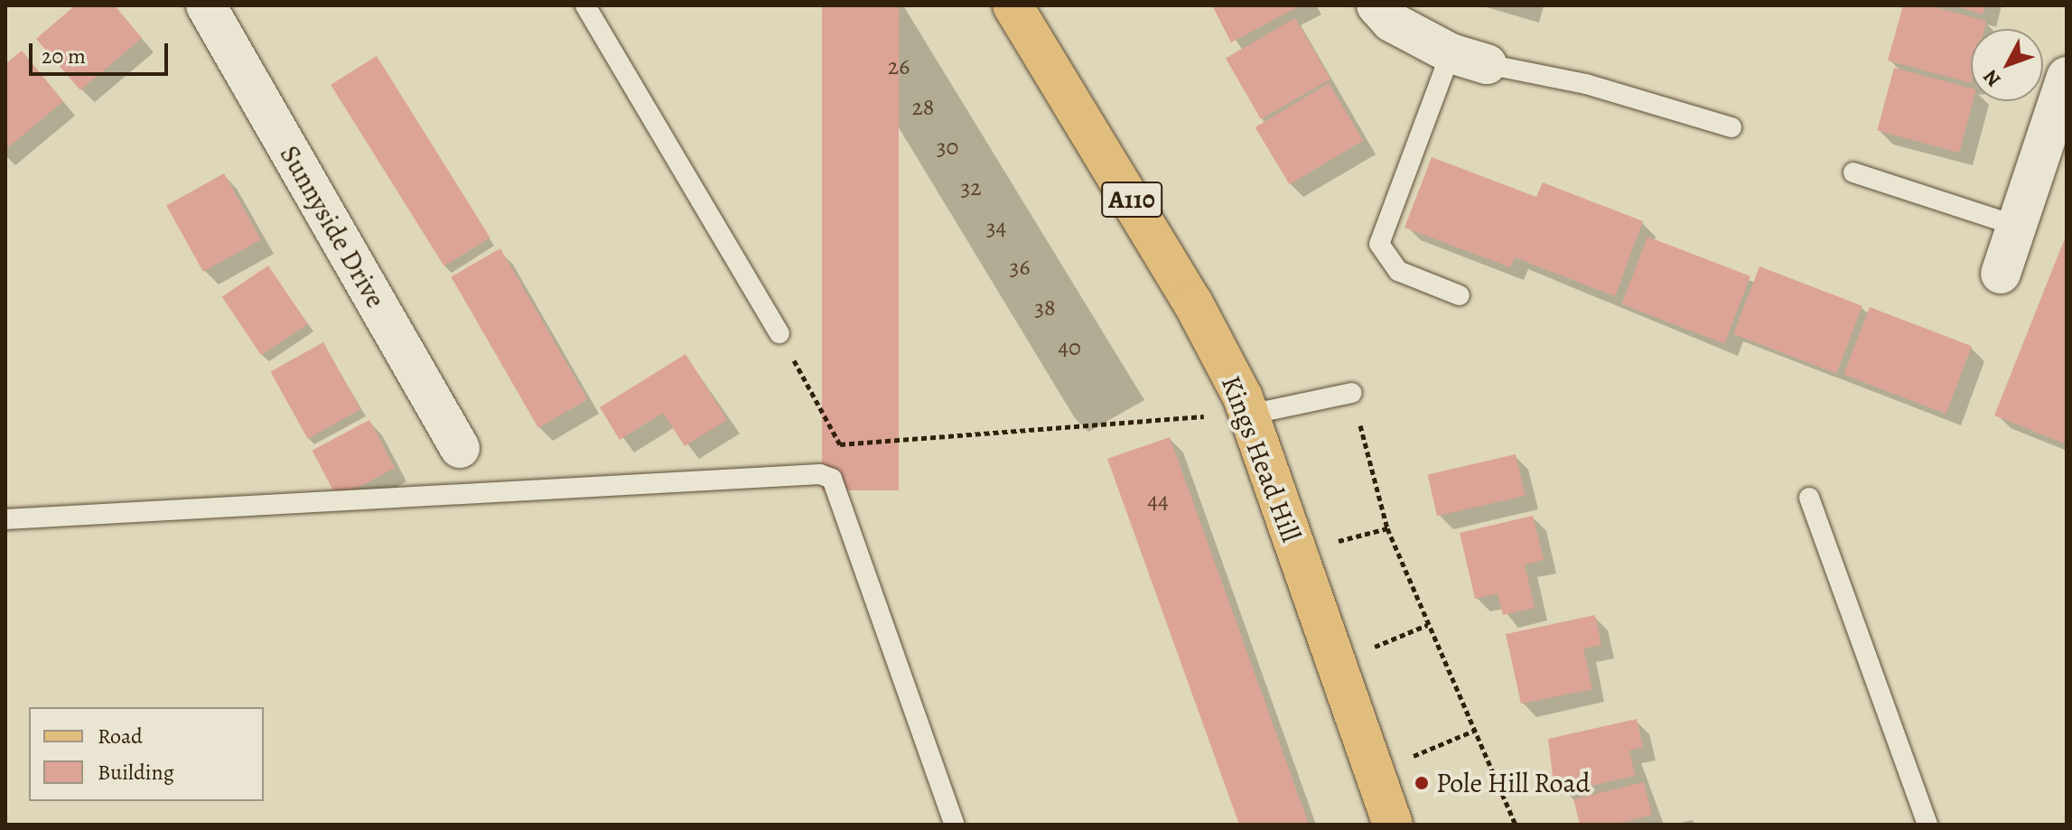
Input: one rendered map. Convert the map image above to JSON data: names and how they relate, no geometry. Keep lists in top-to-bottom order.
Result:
{
  "streets": {
    "main road": ["A110", "Kings Head Hill"],
    "street": ["Sunnyside Drive"]
  },
  "places": ["Pole Hill Road"],
  "house_numbers": [
    "26",
    "28",
    "30",
    "32",
    "34",
    "36",
    "38",
    "40",
    "44"
  ],
  "legend": ["Road", "Building"],
  "scale_bar": "20 m",
  "north": "bottom left"
}
